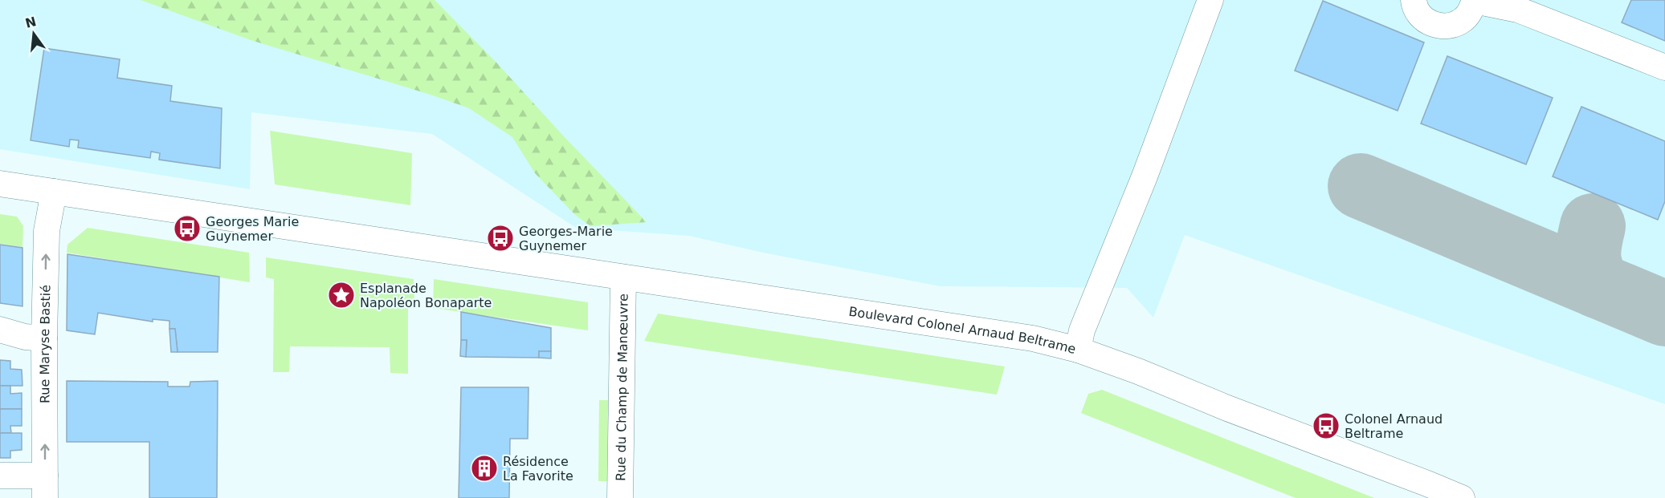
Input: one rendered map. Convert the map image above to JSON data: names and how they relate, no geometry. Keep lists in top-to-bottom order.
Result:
{
  "streets": {
    "street": ["Boulevard Colonel Arnaud Beltrame", "Rue Maryse Bastié", "Rue du Champ de Manœuvre"]
  },
  "crossings": [
    ["Boulevard Colonel Arnaud Beltrame", "Rue Maryse Bastié"],
    ["Boulevard Colonel Arnaud Beltrame", "Rue du Champ de Manœuvre"]
  ],
  "one_way": ["Rue Maryse Bastié"],
  "places": {
    "bus stop": ["Georges Marie Guynemer", "Georges-Marie Guynemer", "Colonel Arnaud Beltrame"],
    "place": ["Esplanade Napoléon Bonaparte"],
    "building": ["Résidence La Favorite"]
  },
  "north": "top"
}
